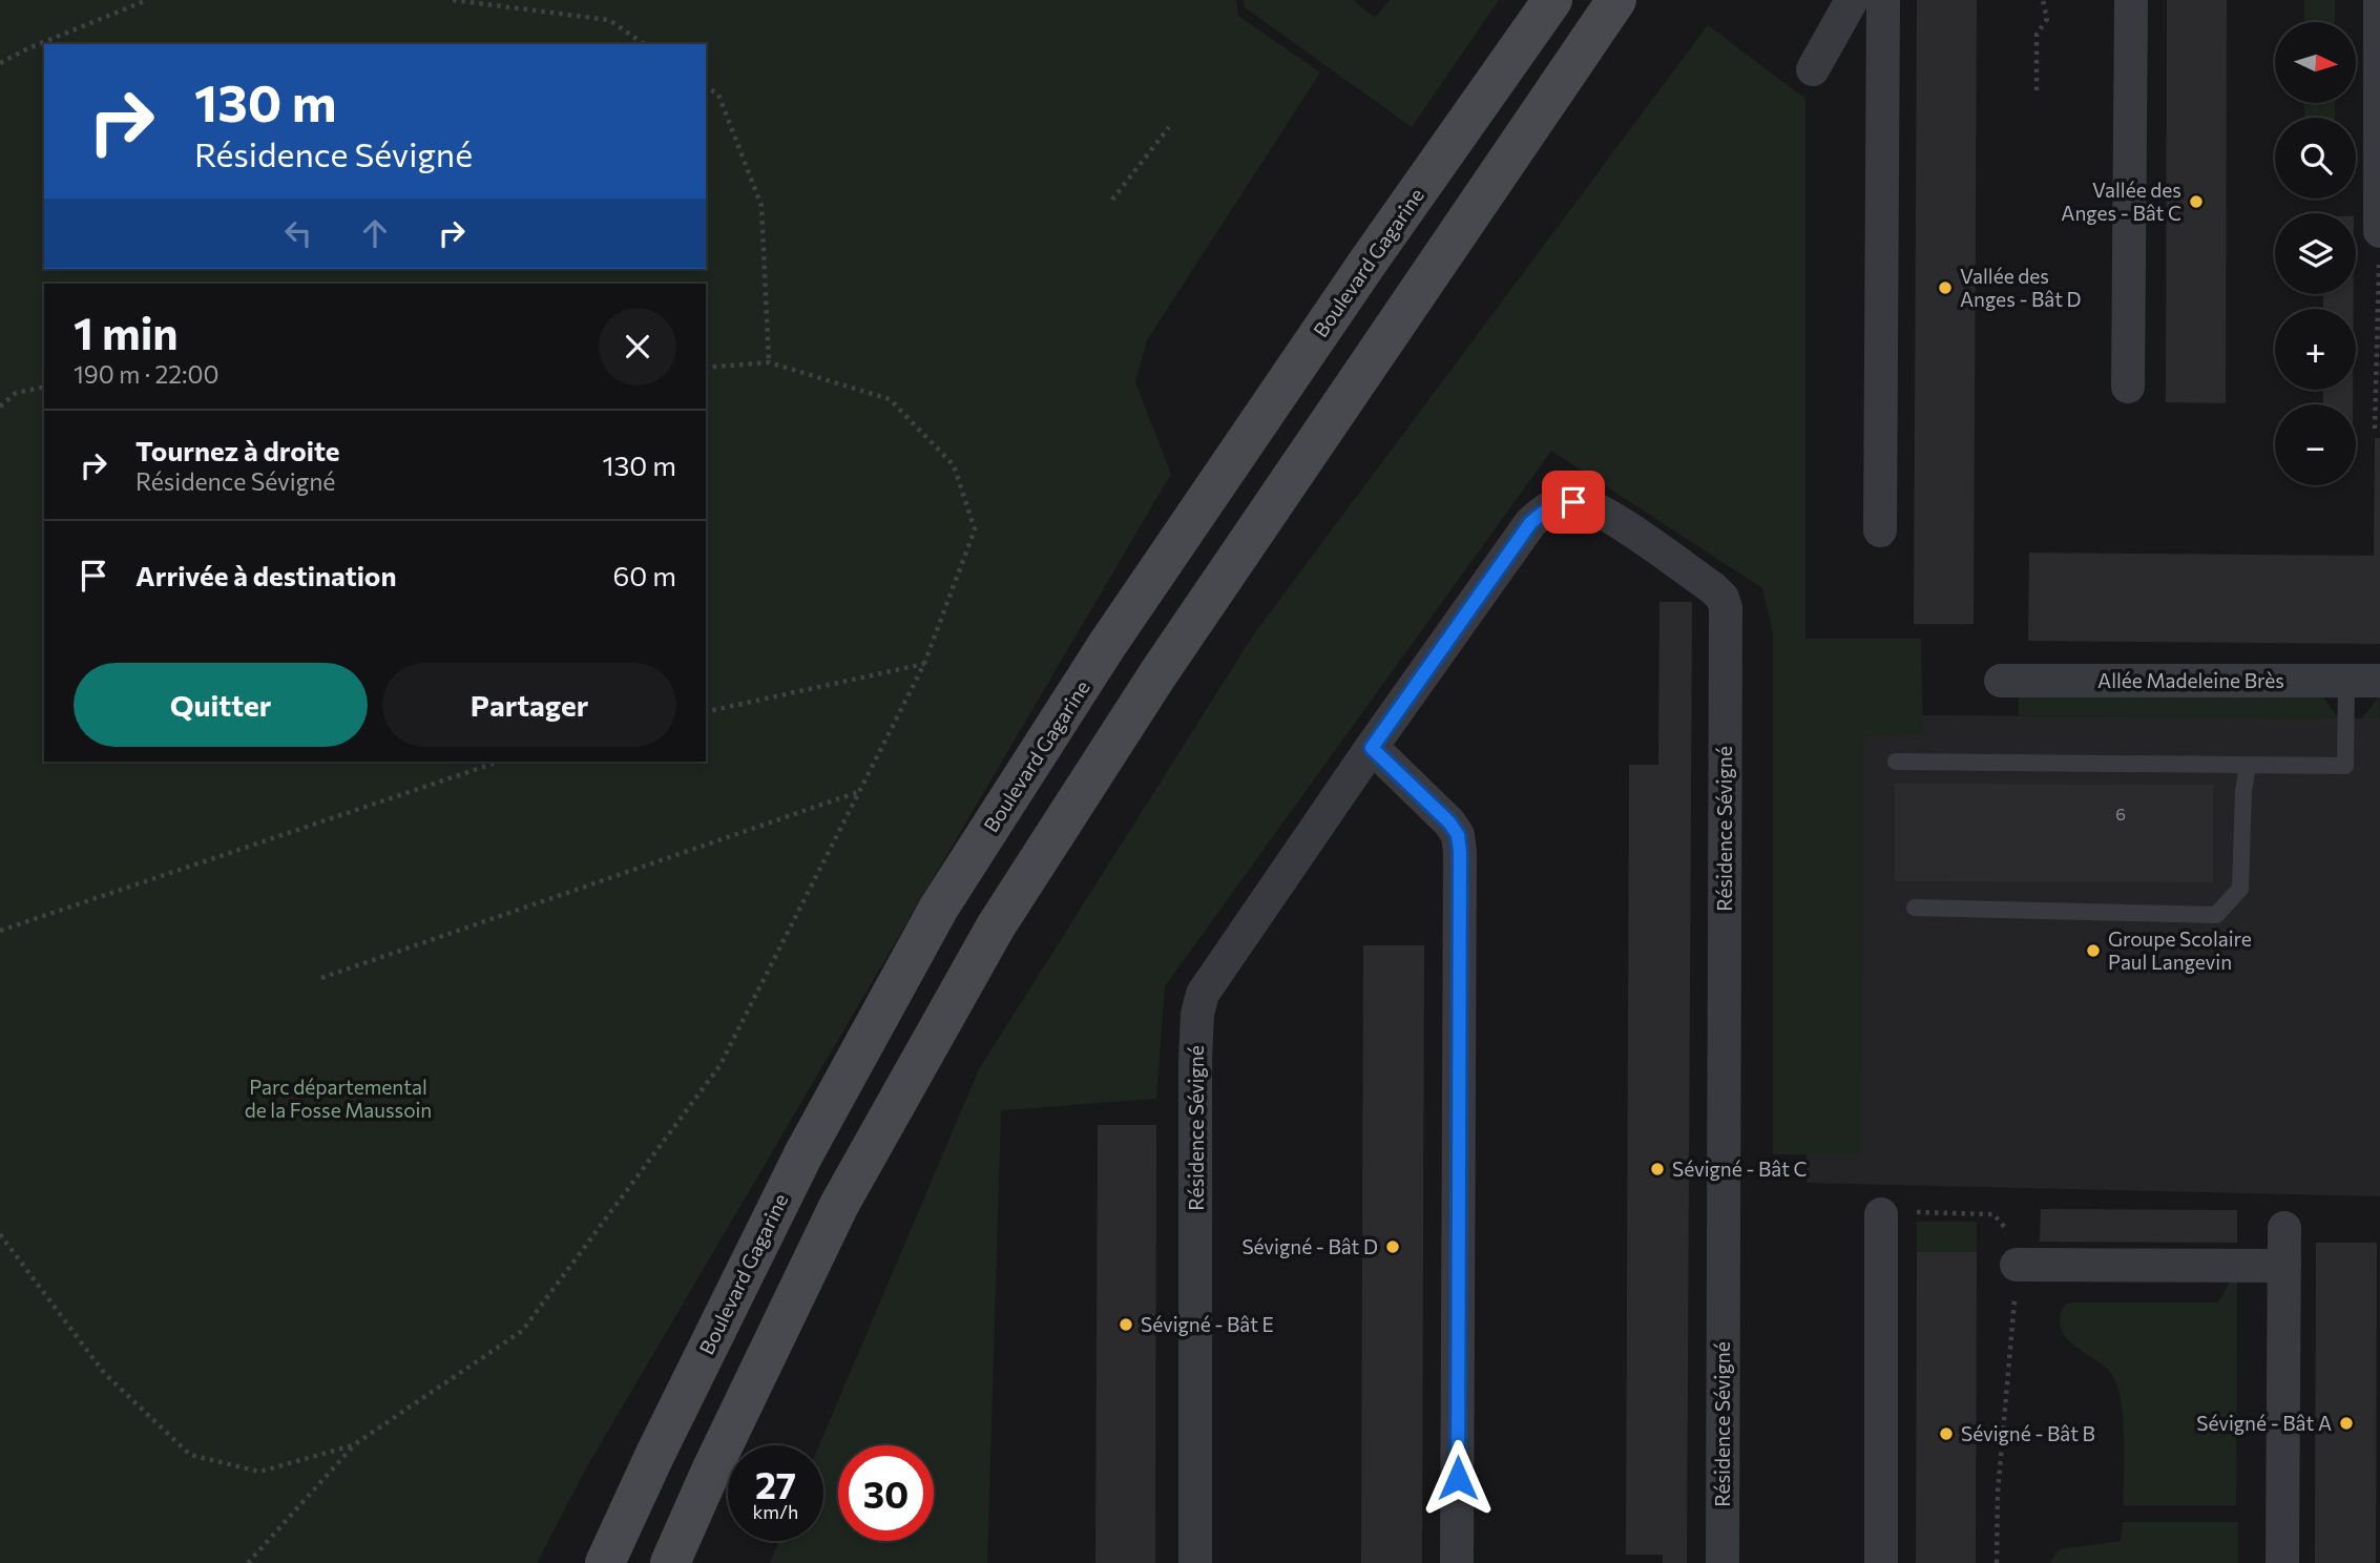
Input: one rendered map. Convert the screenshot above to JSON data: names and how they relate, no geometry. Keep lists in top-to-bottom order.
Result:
{
  "streets": {
    "main road": ["Boulevard Gagarine"],
    "street": ["Allée Madeleine Brès", "Résidence Sévigné"]
  },
  "parks": ["Parc départemental de la Fosse Maussoin"],
  "places": [
    "Vallée des Anges - Bât C",
    "Vallée des Anges - Bât D",
    "Groupe Scolaire Paul Langevin",
    "Sévigné - Bât C",
    "Sévigné - Bât D",
    "Sévigné - Bât E",
    "Sévigné - Bât A",
    "Sévigné - Bât B"
  ],
  "house_numbers": ["6"],
  "north": "right",
  "page": {
    "map_buttons": ["+", "−"],
    "turn": ["130 m", "Résidence Sévigné"],
    "heading": ["1 min", "190 m · 22:00"],
    "list": [
      {
        "name": "Tournez à droite",
        "note": "Résidence Sévigné",
        "value": "130 m"
      },
      {
        "name": "Arrivée à destination",
        "value": "60 m"
      }
    ],
    "buttons": ["Quitter", "Partager"],
    "speed": "27 km/h",
    "limit": "30"
  }
}
